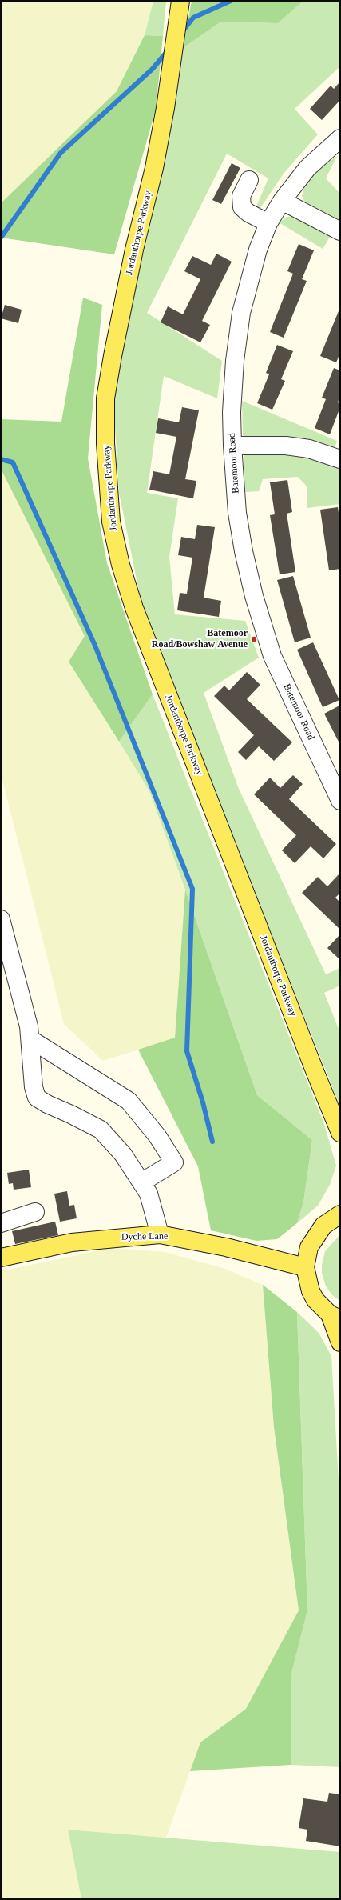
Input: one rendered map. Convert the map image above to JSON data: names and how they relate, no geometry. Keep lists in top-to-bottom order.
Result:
{
  "streets": {
    "main road": ["Jordanthorpe Parkway", "Dyche Lane"],
    "street": ["Batemoor Road"]
  },
  "places": ["Batemoor Road/Bowshaw Avenue"]
}
